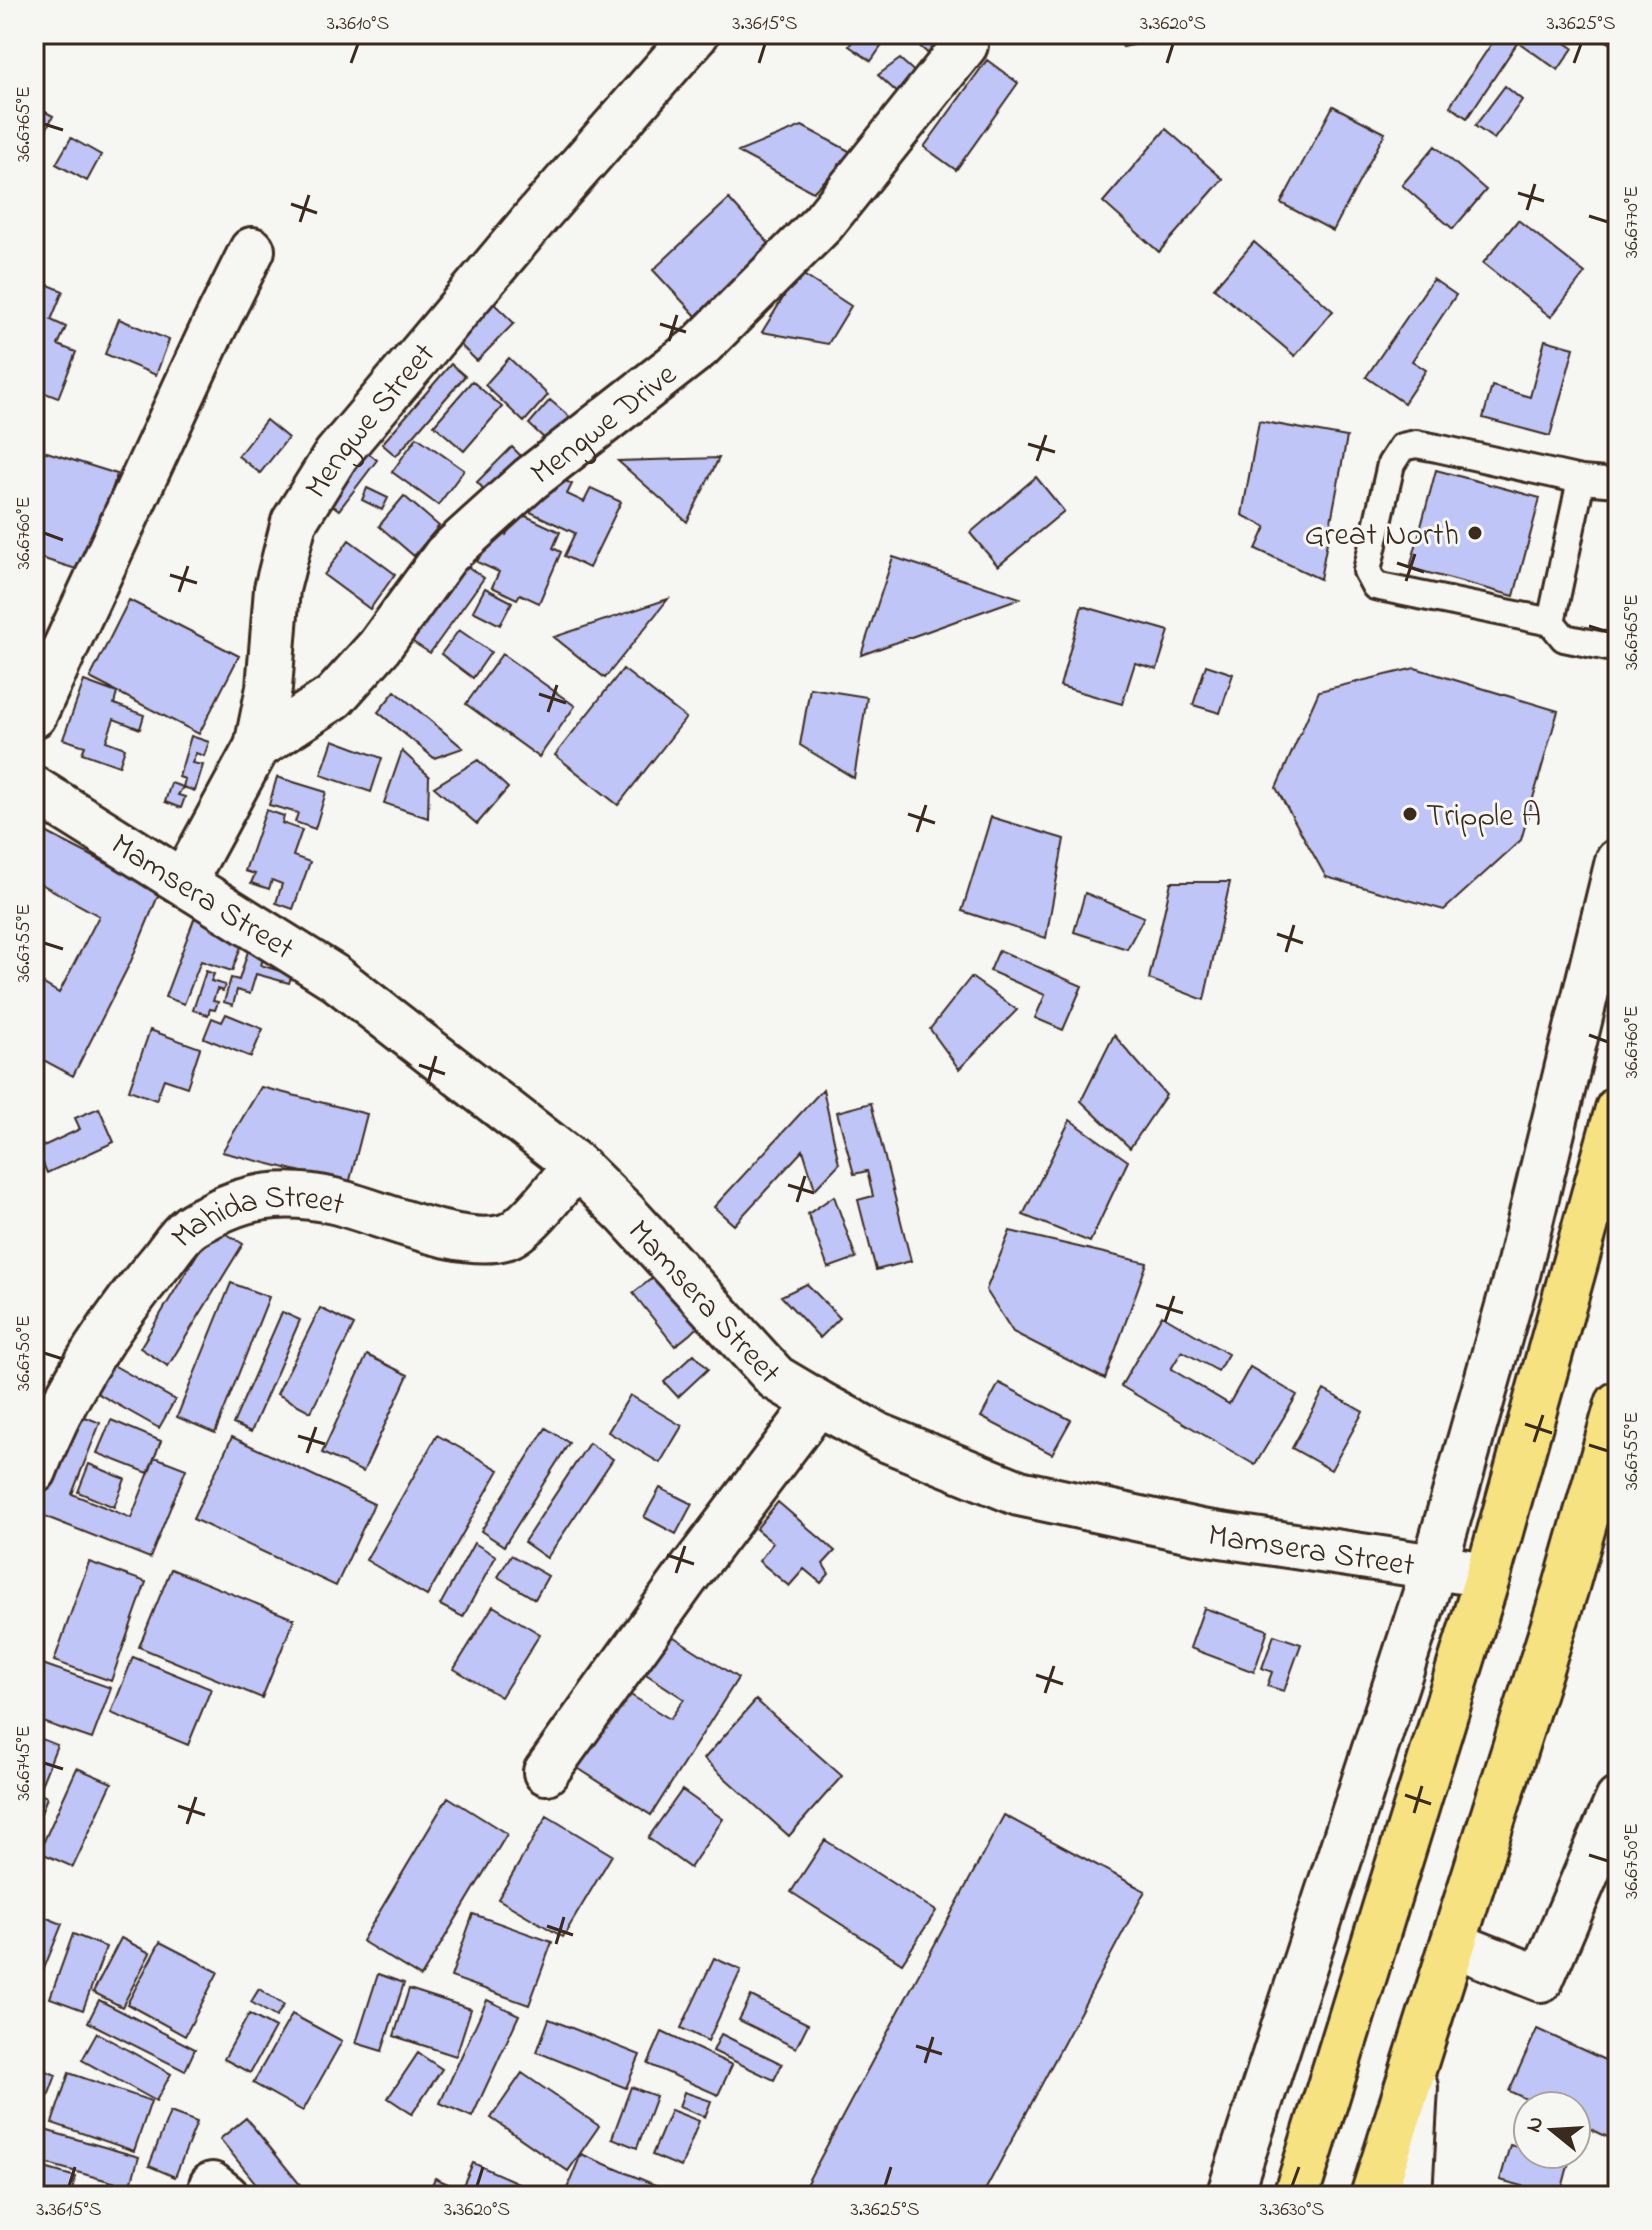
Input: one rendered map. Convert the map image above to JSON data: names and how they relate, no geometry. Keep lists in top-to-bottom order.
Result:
{
  "streets": {
    "street": [
      "Mengwe Street",
      "Mengwe Drive",
      "Mamsera Street",
      "Mahida Street"
    ]
  },
  "crossings": [
    ["Mengwe Street", "Mengwe Drive"],
    ["Mengwe Street", "Mamsera Street"],
    ["Mamsera Street", "Mahida Street"]
  ],
  "places": ["Great North", "Tripple A"],
  "north": "left",
  "coordinates": [
    "3.3610°S",
    "3.3615°S",
    "3.3620°S",
    "3.3625°S",
    "36.6765°E",
    "36.6770°E",
    "36.6760°E",
    "36.6755°E",
    "36.6750°E",
    "36.6745°E",
    "3.3630°S"
  ]
}
